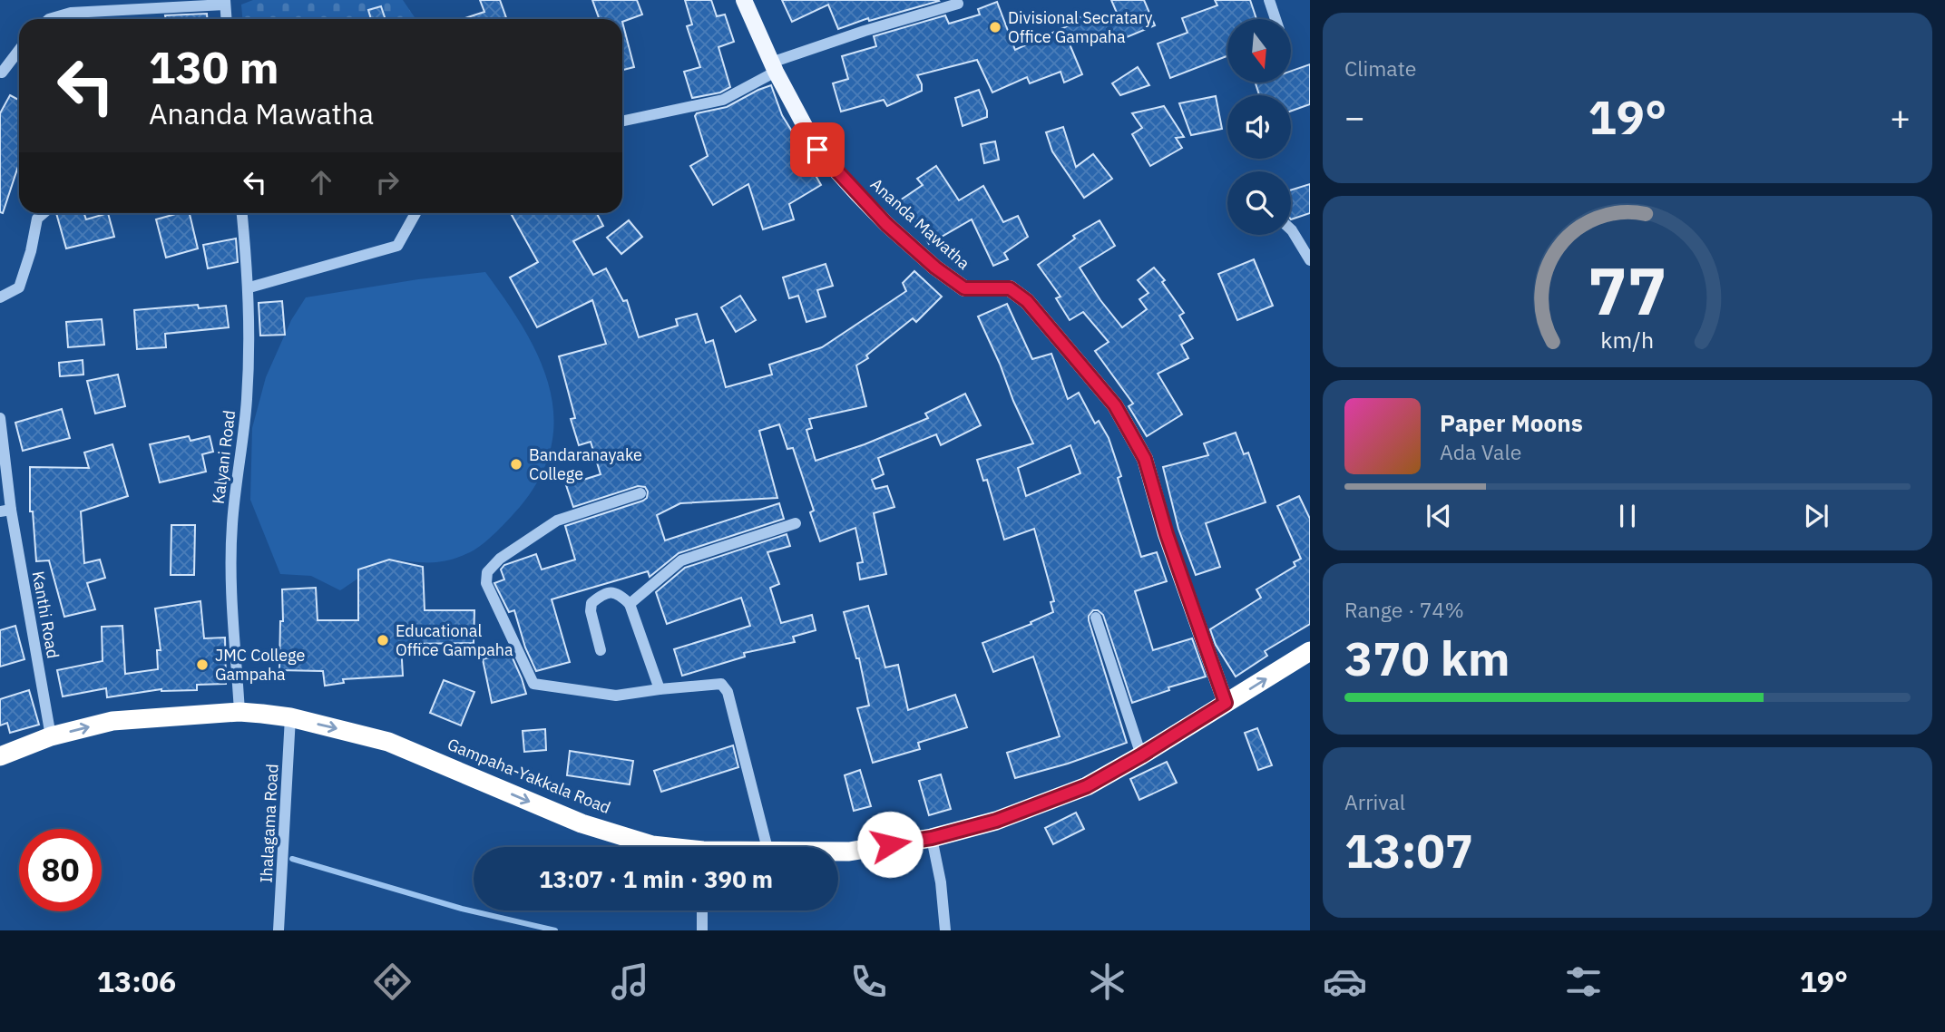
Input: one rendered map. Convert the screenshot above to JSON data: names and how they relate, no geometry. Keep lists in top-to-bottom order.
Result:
{
  "streets": {
    "highway": ["Gampaha-Yakkala Road"],
    "main road": ["Ananda Mawatha"],
    "street": ["Kalyani Road", "Kanthi Road", "Ihalagama Road"]
  },
  "crossings": [
    ["Ananda Mawatha", "Gampaha-Yakkala Road"],
    ["Kalyani Road", "Gampaha-Yakkala Road"],
    ["Kanthi Road", "Gampaha-Yakkala Road"],
    ["Gampaha-Yakkala Road", "Ihalagama Road"]
  ],
  "one_way": ["Gampaha-Yakkala Road"],
  "places": [
    "Divisional Secratary Office Gampaha",
    "Bandaranayake College",
    "Educational Office Gampaha",
    "JMC College Gampaha"
  ],
  "north": "bottom",
  "page": {
    "tile": [
      "Climate",
      ["Range · 74%", "370 km"],
      ["Arrival", "13:07"]
    ],
    "turn": ["130 m", "Ananda Mawatha"],
    "heat": ["−", "19°", "+"],
    "song": ["Paper Moons", "Ada Vale"],
    "limit": "80",
    "trip": "13:07 · 1 min · 390 m",
    "tabs": ["13:06", "19°"],
    "gauge": ["77", "km/h"]
  }
}
